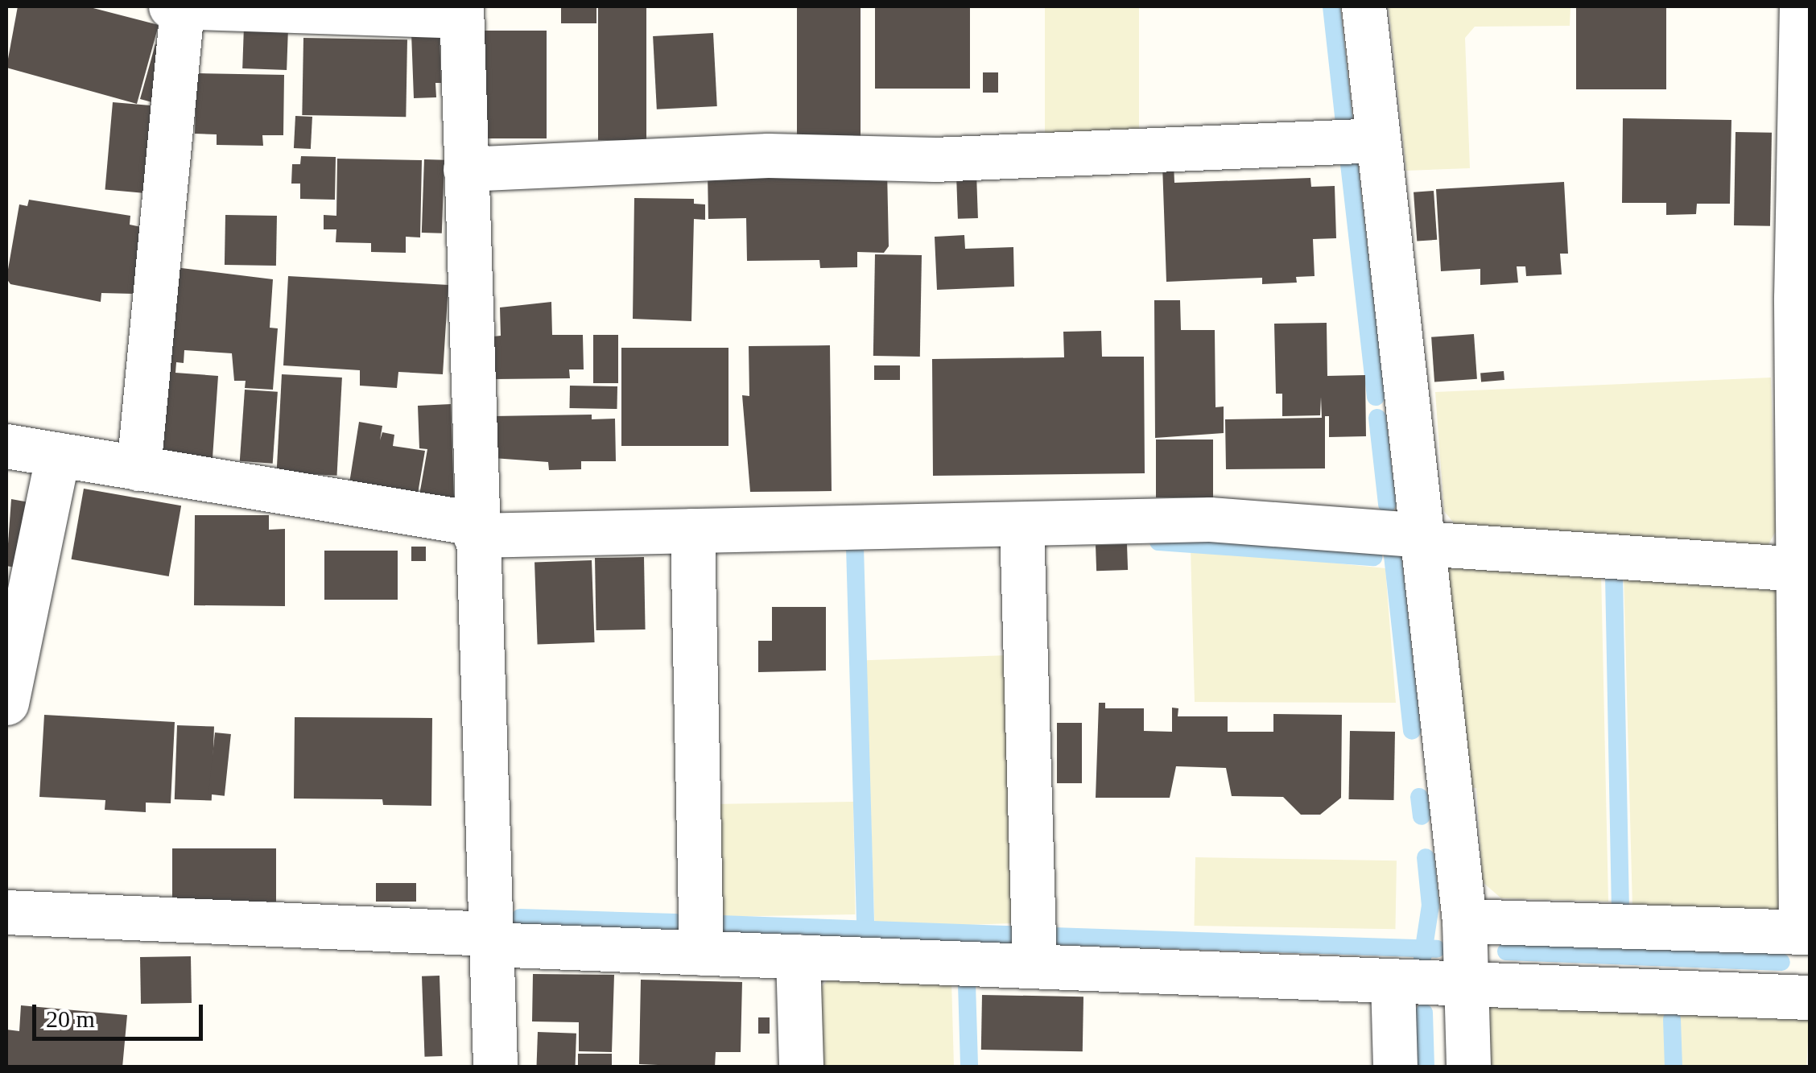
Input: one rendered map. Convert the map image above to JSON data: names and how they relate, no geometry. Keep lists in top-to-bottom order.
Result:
{
  "scale_bar": "20 m"
}
